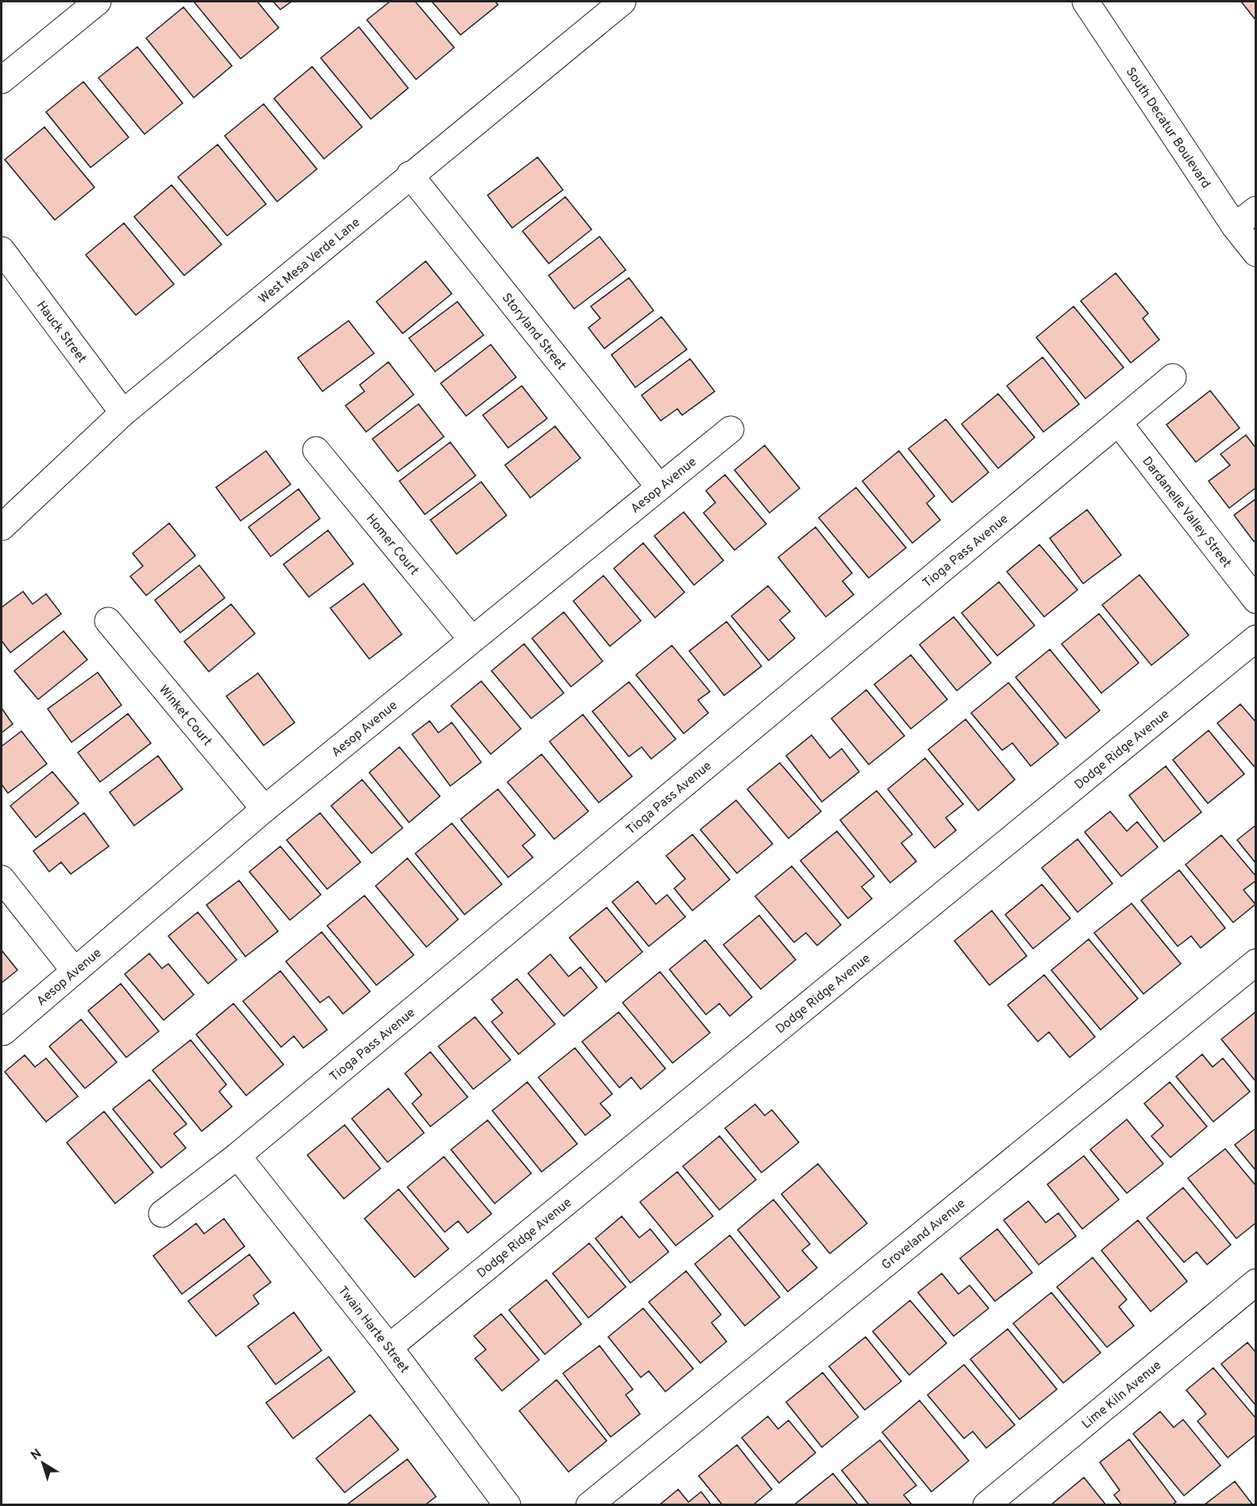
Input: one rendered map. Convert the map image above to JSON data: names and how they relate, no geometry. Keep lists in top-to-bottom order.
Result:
{
  "streets": {
    "street": [
      "South Decatur Boulevard",
      "West Mesa Verde Lane",
      "Storyland Street",
      "Hauck Street",
      "Aesop Avenue",
      "Dardanelle Valley Street",
      "Homer Court",
      "Tioga Pass Avenue",
      "Winket Court",
      "Dodge Ridge Avenue",
      "Groveland Avenue",
      "Twain Harte Street",
      "Lime Kiln Avenue"
    ]
  },
  "crossings": [
    ["West Mesa Verde Lane", "Storyland Street"],
    ["West Mesa Verde Lane", "Hauck Street"],
    ["Storyland Street", "Aesop Avenue"],
    ["Aesop Avenue", "Homer Court"],
    ["Aesop Avenue", "Winket Court"],
    ["Dardanelle Valley Street", "Tioga Pass Avenue"],
    ["Tioga Pass Avenue", "Twain Harte Street"],
    ["Dodge Ridge Avenue", "Twain Harte Street"]
  ],
  "north": "top left"
}
